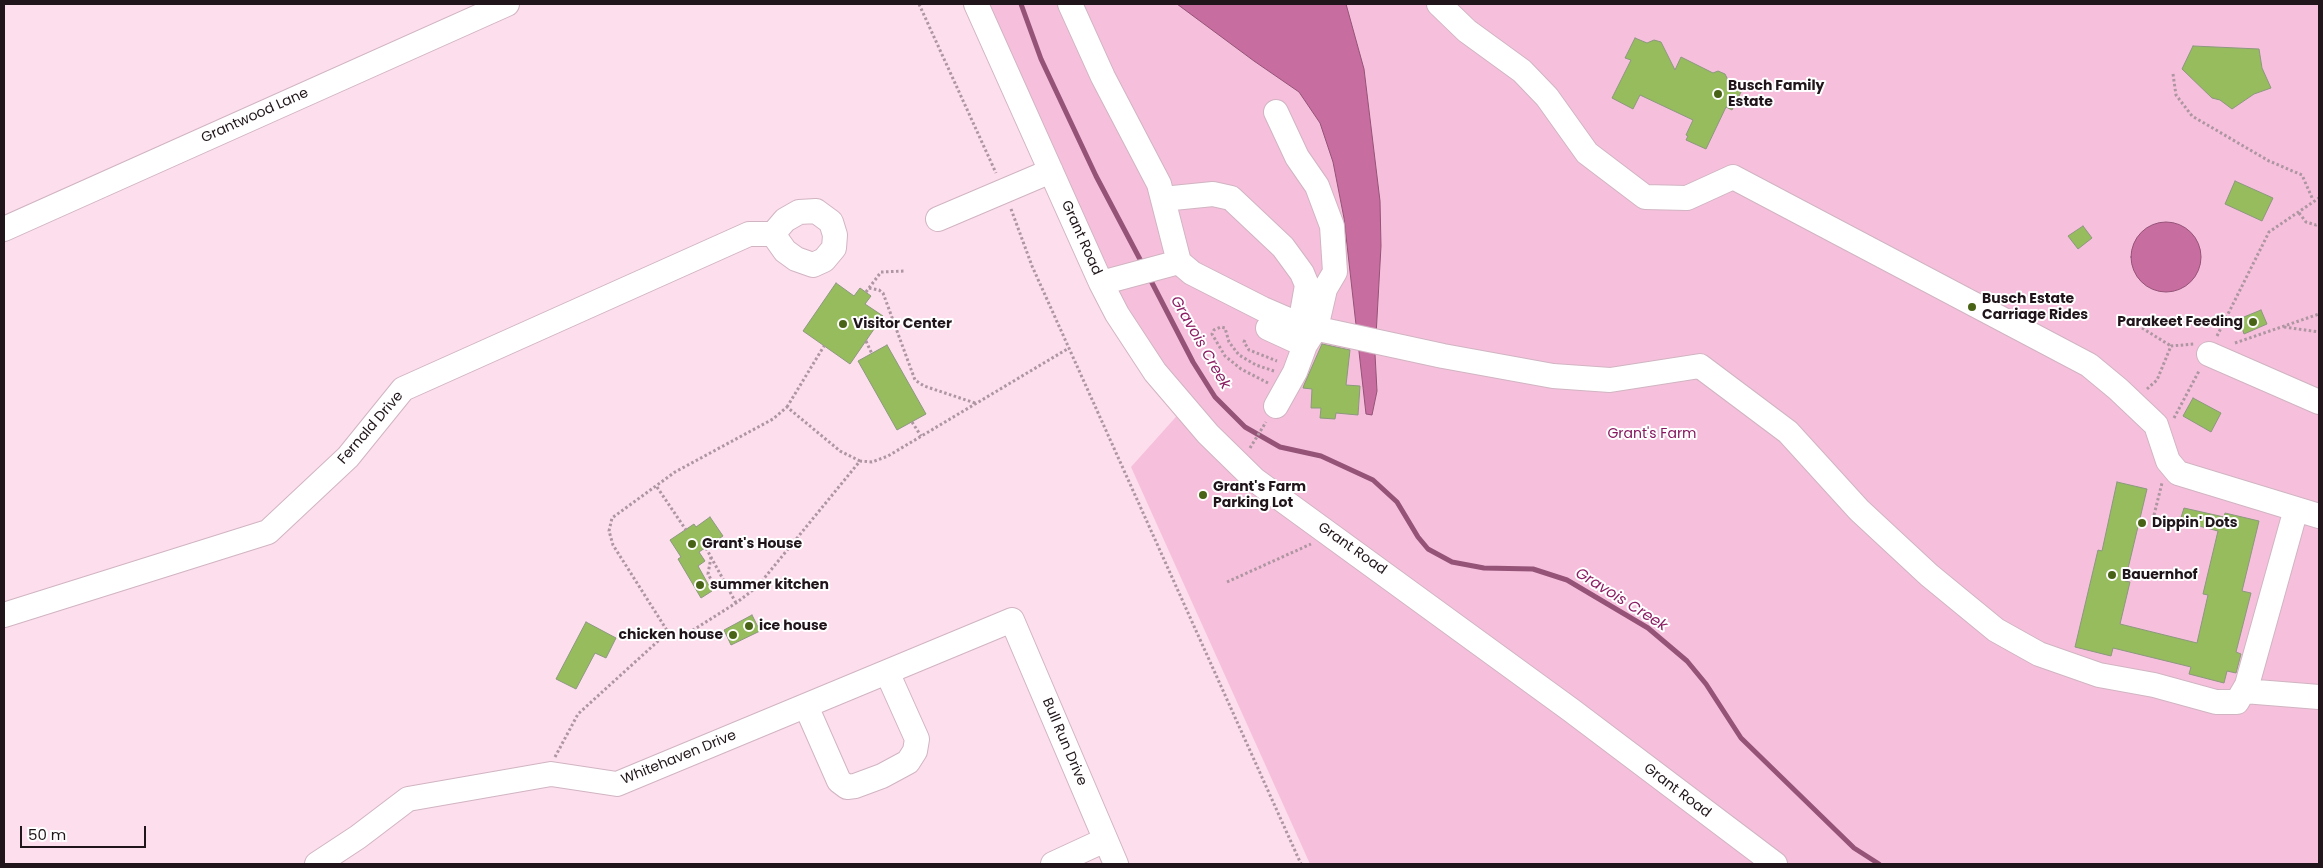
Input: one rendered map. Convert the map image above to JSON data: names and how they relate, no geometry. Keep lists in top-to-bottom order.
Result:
{
  "streets": {
    "street": [
      "Grantwood Lane",
      "Grant Road",
      "Fernald Drive",
      "Bull Run Drive",
      "Whitehaven Drive"
    ]
  },
  "crossings": [
    ["Bull Run Drive", "Whitehaven Drive"]
  ],
  "water": ["Gravois Creek"],
  "parks": ["Grant's Farm"],
  "places": [
    "Busch Family Estate",
    "Busch Estate Carriage Rides",
    "Parakeet Feeding",
    "Visitor Center",
    "Grant's Farm Parking Lot",
    "Dippin' Dots",
    "Grant's House",
    "Bauernhof",
    "summer kitchen",
    "ice house",
    "chicken house"
  ],
  "scale_bar": "50 m"
}
